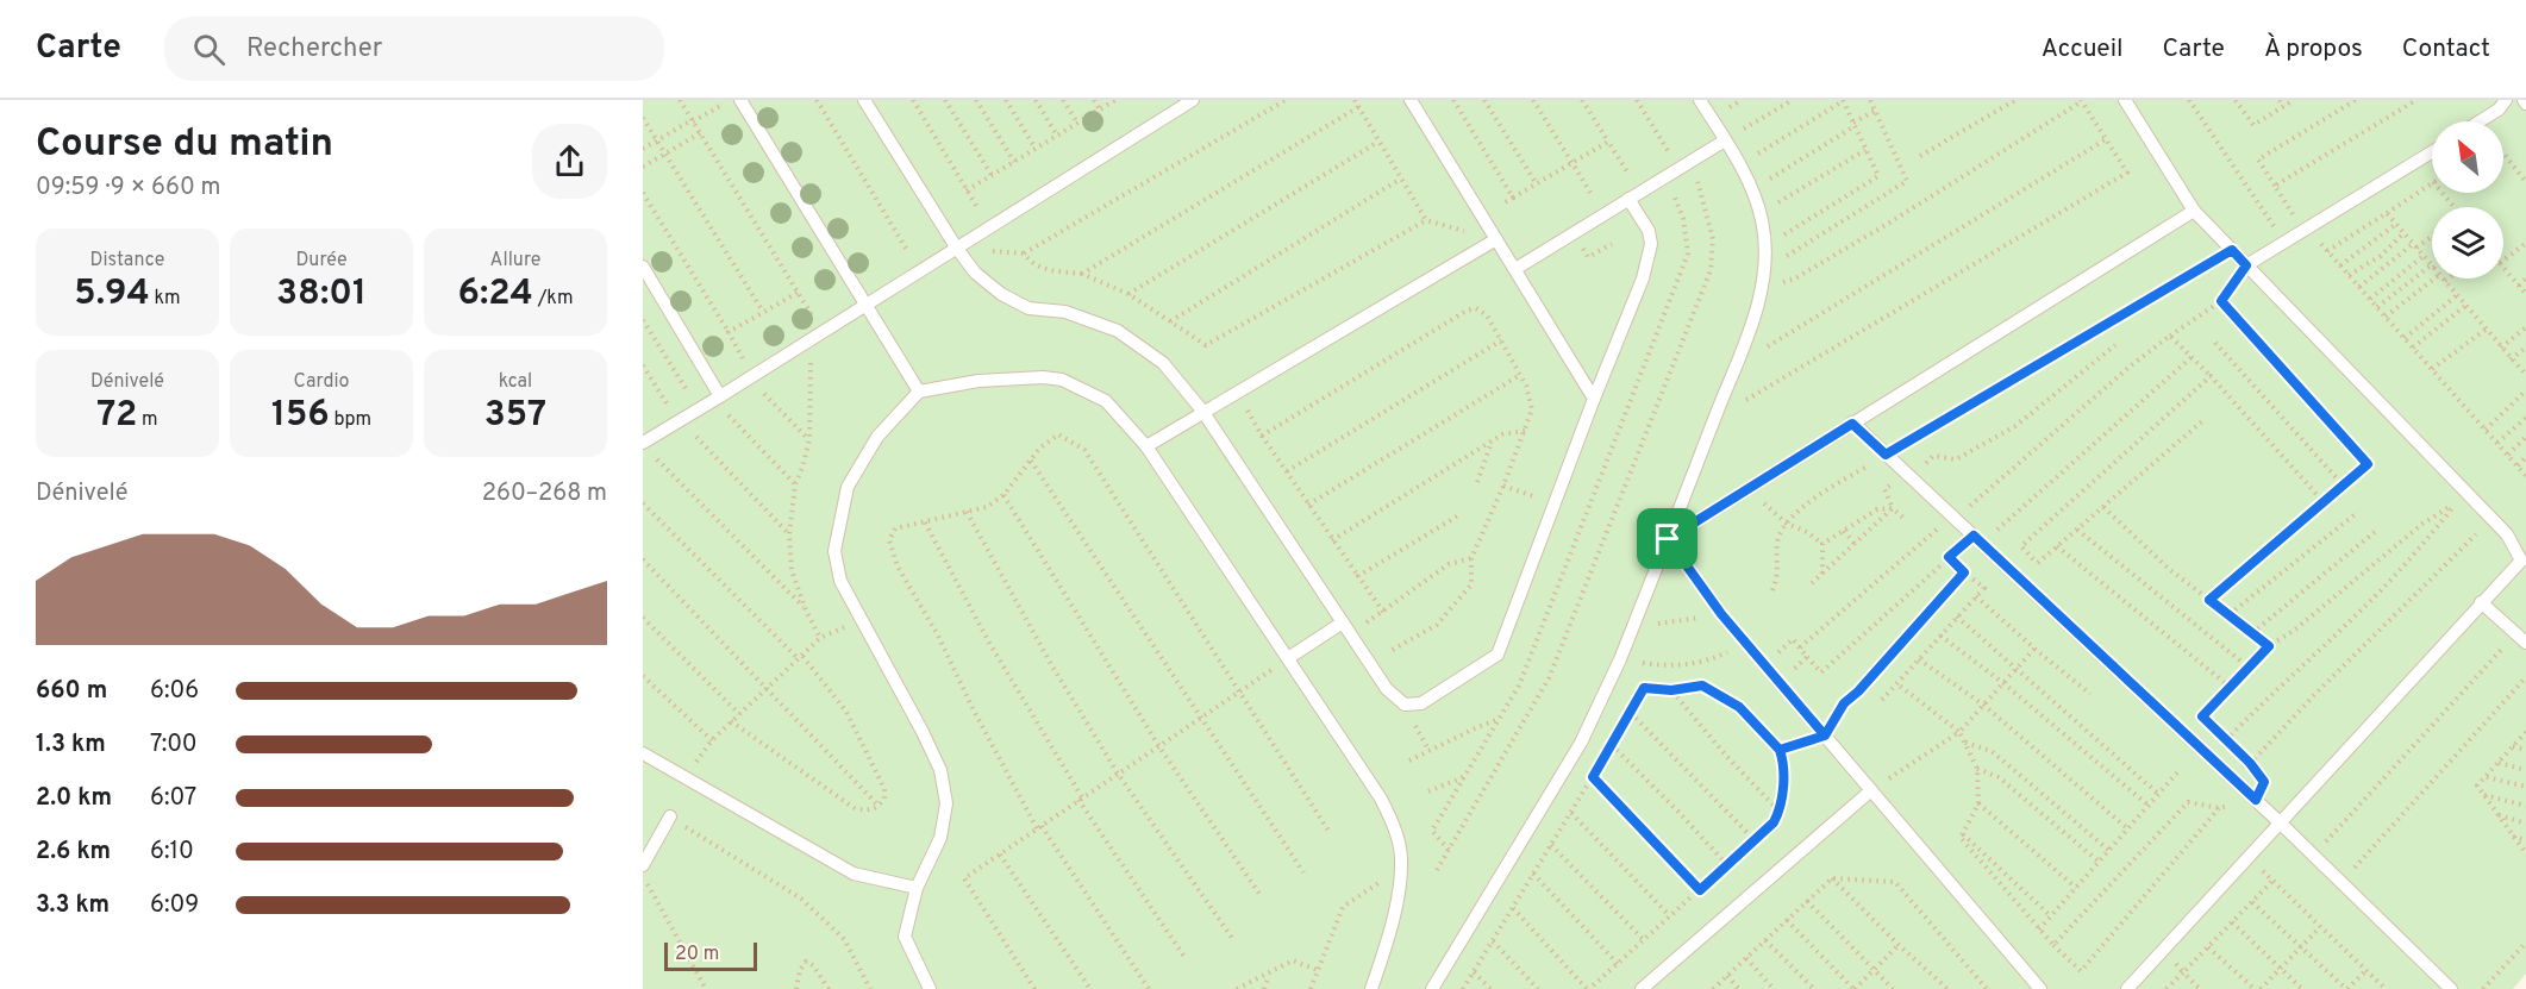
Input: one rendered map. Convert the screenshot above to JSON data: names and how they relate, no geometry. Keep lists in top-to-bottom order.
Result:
{
  "scale_bar": "20 m",
  "north": "top left",
  "page": {
    "header": "Carte",
    "search": "Rechercher",
    "nav": [
      "Accueil",
      "Carte",
      "À propos",
      "Contact"
    ],
    "heading": ["Course du matin", "09:59 · 9 × 660 m"],
    "stats": [
      ["Distance", "5.94 km"],
      ["Durée", "38:01"],
      ["Allure", "6:24 /km"],
      ["Dénivelé", "72 m"],
      ["Cardio", "156 bpm"],
      ["kcal", "357"]
    ],
    "chart": ["Dénivelé", "260–268 m"],
    "list": [
      {
        "name": "660 m",
        "note": "6:06"
      },
      {
        "name": "1.3 km",
        "note": "7:00"
      },
      {
        "name": "2.0 km",
        "note": "6:07"
      },
      {
        "name": "2.6 km",
        "note": "6:10"
      },
      {
        "name": "3.3 km",
        "note": "6:09"
      }
    ],
    "scale": "20 m"
  }
}
